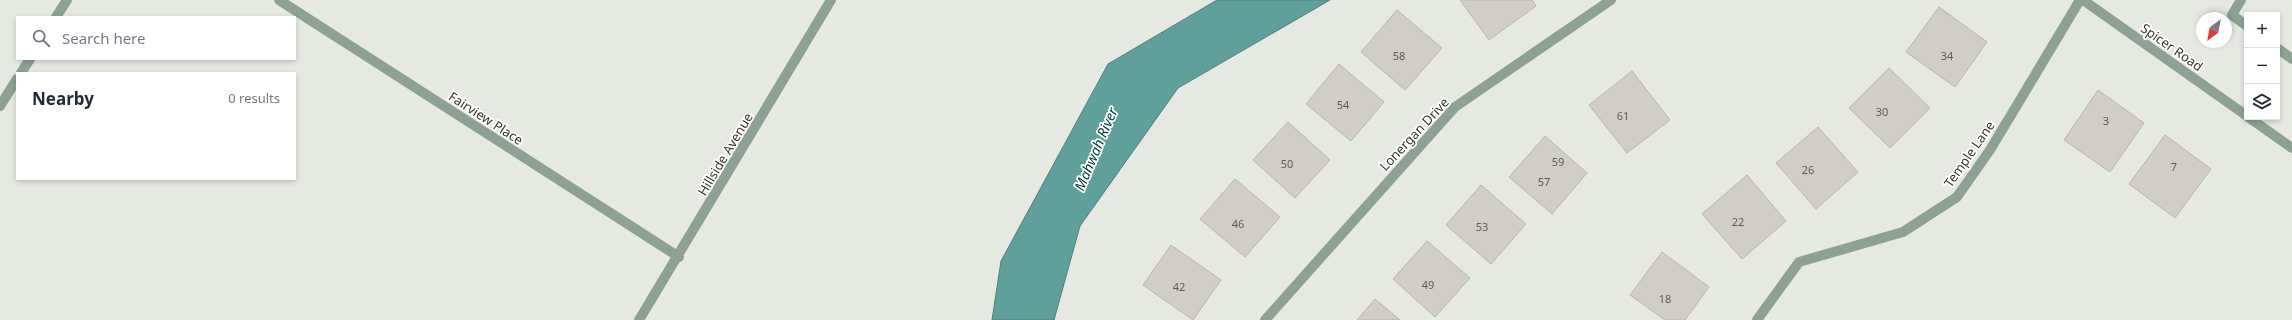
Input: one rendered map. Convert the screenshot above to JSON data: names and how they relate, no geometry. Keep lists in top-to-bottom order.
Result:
{
  "streets": {
    "street": [
      "Spicer Road",
      "Fairview Place",
      "Lonergan Drive",
      "Hillside Avenue",
      "Temple Lane"
    ]
  },
  "crossings": [
    ["Spicer Road", "Temple Lane"],
    ["Fairview Place", "Hillside Avenue"]
  ],
  "water": ["Mahwah River"],
  "house_numbers": [
    "58",
    "34",
    "54",
    "30",
    "61",
    "3",
    "59",
    "50",
    "7",
    "26",
    "57",
    "22",
    "46",
    "53",
    "49",
    "42",
    "18"
  ],
  "north": "bottom left",
  "page": {
    "map_buttons": ["+", "−"],
    "search": "Search here",
    "heading": ["Nearby", "0 results"]
  }
}
